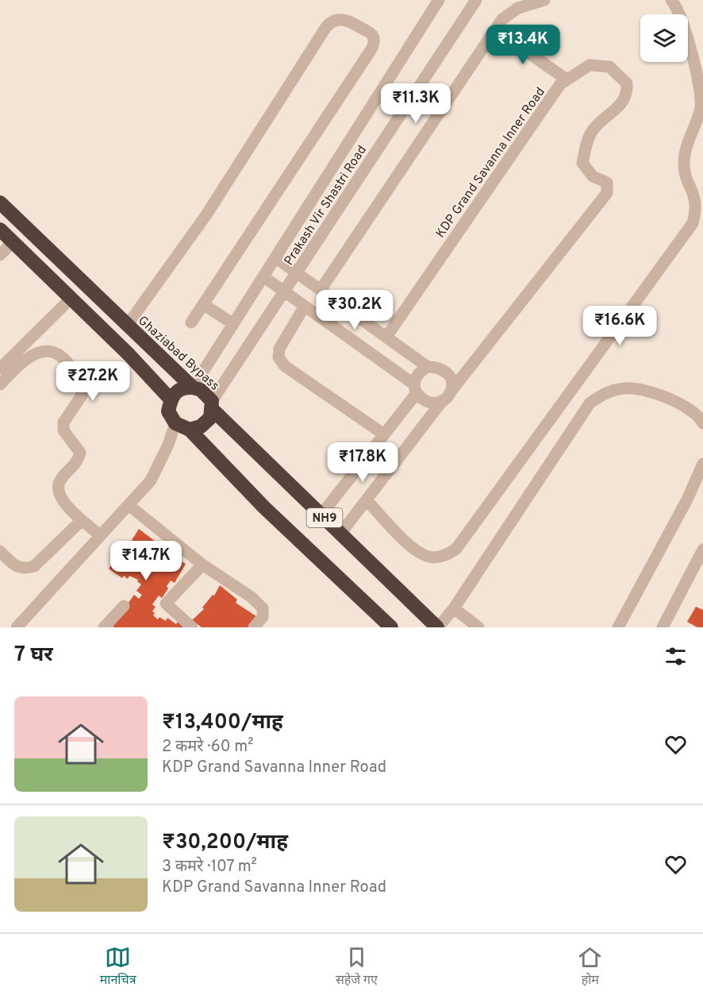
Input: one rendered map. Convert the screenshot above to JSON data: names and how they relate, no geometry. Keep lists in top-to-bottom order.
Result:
{
  "streets": {
    "highway": ["Ghaziabad Bypass", "NH9"],
    "street": ["KDP Grand Savanna Inner Road", "Prakash Vir Shastri Road"]
  },
  "crossings": [
    ["Prakash Vir Shastri Road", "Ghaziabad Bypass"],
    ["Prakash Vir Shastri Road", "NH9"],
    ["Ghaziabad Bypass", "NH9"]
  ],
  "page": {
    "price": [
      "₹13.4K",
      "₹11.3K",
      "₹30.2K",
      "₹16.6K",
      "₹27.2K",
      "₹17.8K",
      "₹14.7K"
    ],
    "heading": "7 घर",
    "list": [
      {
        "name": "₹13,400/माह",
        "note": "2 कमरे · 60 m² · KDP Grand Savanna Inner Road"
      },
      {
        "name": "₹30,200/माह",
        "note": "3 कमरे · 107 m² · KDP Grand Savanna Inner Road"
      }
    ],
    "tabs": ["मानचित्र", "सहेजे गए", "होम"]
  }
}
